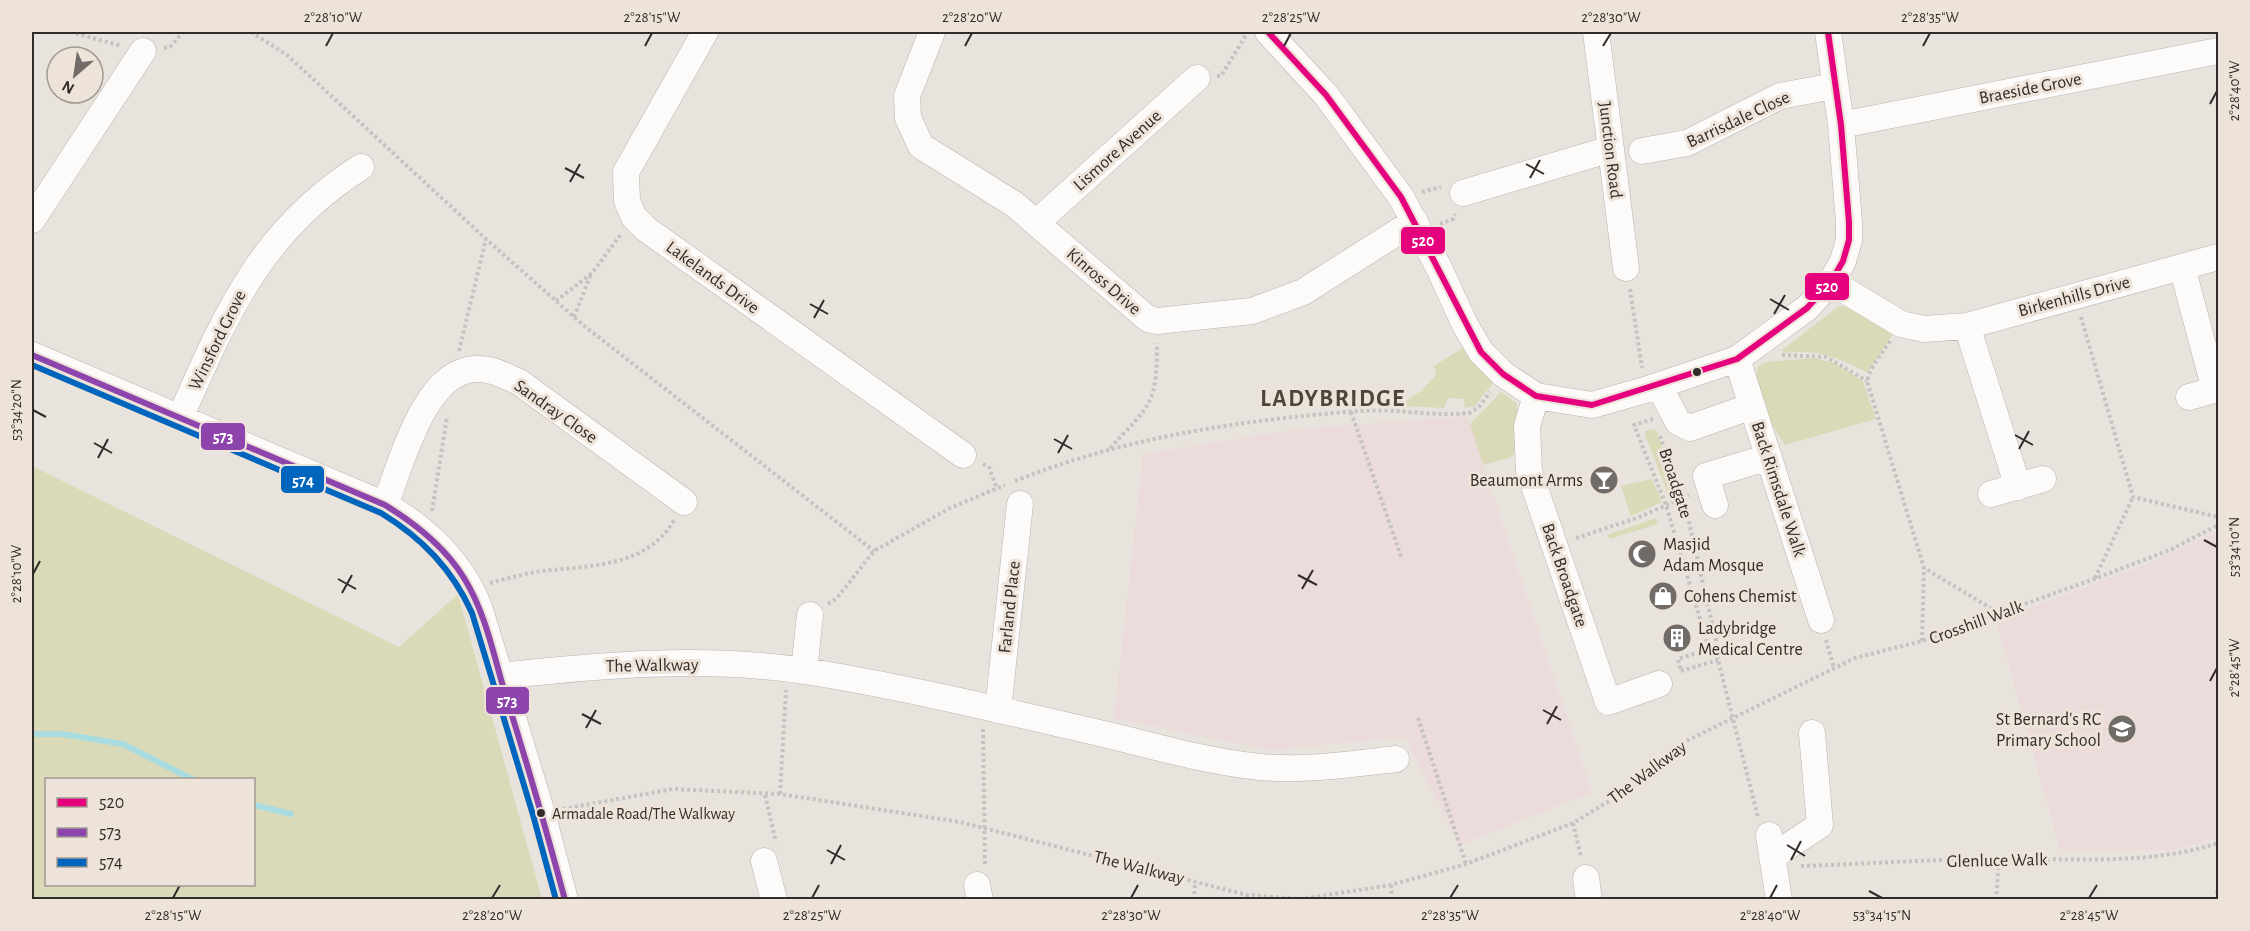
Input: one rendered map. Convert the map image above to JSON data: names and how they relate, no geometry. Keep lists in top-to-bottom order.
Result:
{
  "streets": {
    "street": [
      "Braeside Grove",
      "Barrisdale Close",
      "Lismore Avenue",
      "Junction Road",
      "Lakelands Drive",
      "Kinross Drive",
      "Birkenhills Drive",
      "Winsford Grove",
      "Sandray Close",
      "Back Rimsdale Walk",
      "Back Broadgate",
      "Farland Place",
      "The Walkway"
    ],
    "path": ["Broadgate", "Crosshill Walk", "Glenluce Walk"]
  },
  "crossings": [
    ["Lismore Avenue", "Kinross Drive"],
    ["Junction Road", "Broadgate"],
    ["Broadgate", "Crosshill Walk"],
    ["Broadgate", "The Walkway"],
    ["Broadgate", "Glenluce Walk"],
    ["Farland Place", "The Walkway"],
    ["Crosshill Walk", "The Walkway"]
  ],
  "districts": ["LADYBRIDGE"],
  "places": {
    "bar": ["Beaumont Arms"],
    "mosque": ["Masjid Adam Mosque"],
    "shop": ["Cohens Chemist"],
    "building": ["Ladybridge Medical Centre"],
    "school or university": ["St Bernard's RC Primary School"],
    "other": ["Armadale Road/The Walkway"]
  },
  "lines": ["transit line 520", "transit line 573", "transit line 574"],
  "legend": ["520", "573", "574"],
  "north": "bottom left",
  "coordinates": [
    "2°28'10\"W",
    "2°28'15\"W",
    "2°28'20\"W",
    "2°28'25\"W",
    "2°28'30\"W",
    "2°28'35\"W",
    "2°28'40\"W",
    "53°34'20\"N",
    "53°34'10\"N",
    "2°28'45\"W",
    "53°34'15\"N"
  ]
}
